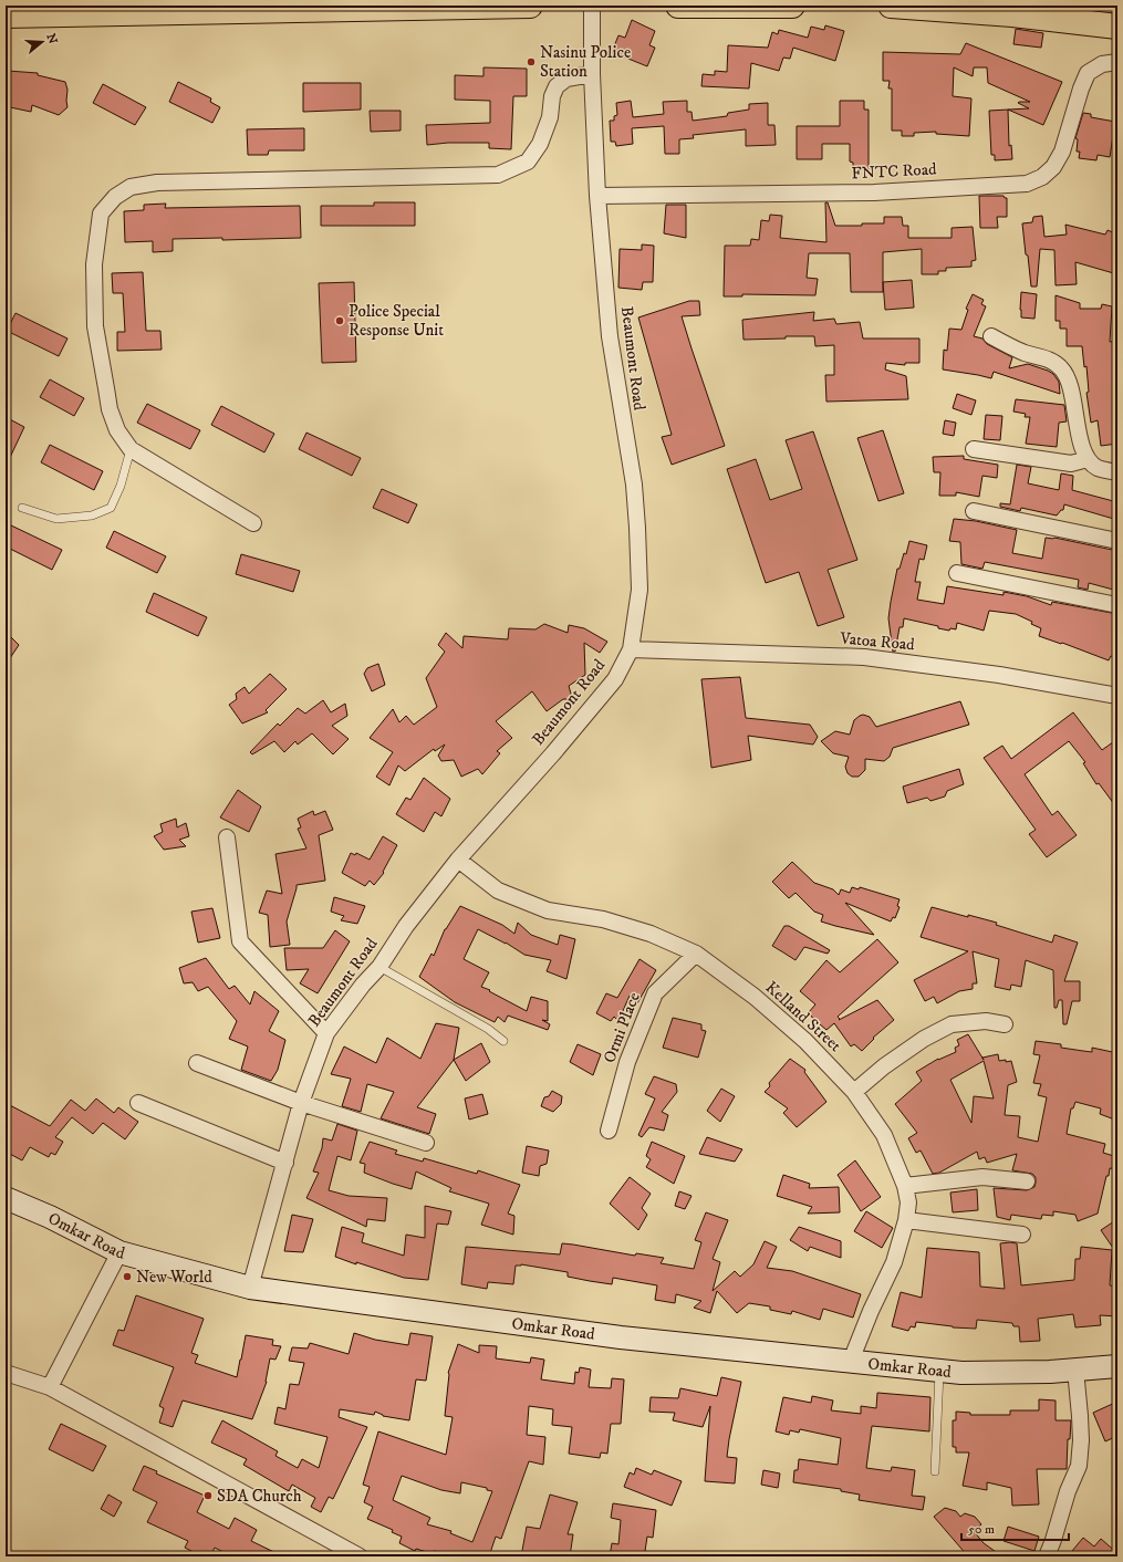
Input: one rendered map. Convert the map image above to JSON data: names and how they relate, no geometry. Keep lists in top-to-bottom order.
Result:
{
  "streets": {
    "street": [
      "FNTC Road",
      "Beaumont Road",
      "Vatoa Road",
      "Kelland Street",
      "Ormi Place",
      "Omkar Road"
    ]
  },
  "crossings": [
    ["FNTC Road", "Beaumont Road"],
    ["Beaumont Road", "Vatoa Road"],
    ["Beaumont Road", "Kelland Street"],
    ["Beaumont Road", "Omkar Road"],
    ["Kelland Street", "Ormi Place"],
    ["Kelland Street", "Omkar Road"]
  ],
  "places": [
    "Nasinu Police Station",
    "Police Special Response Unit",
    "New World",
    "SDA Church"
  ],
  "scale_bar": "50 m",
  "north": "right"
}
